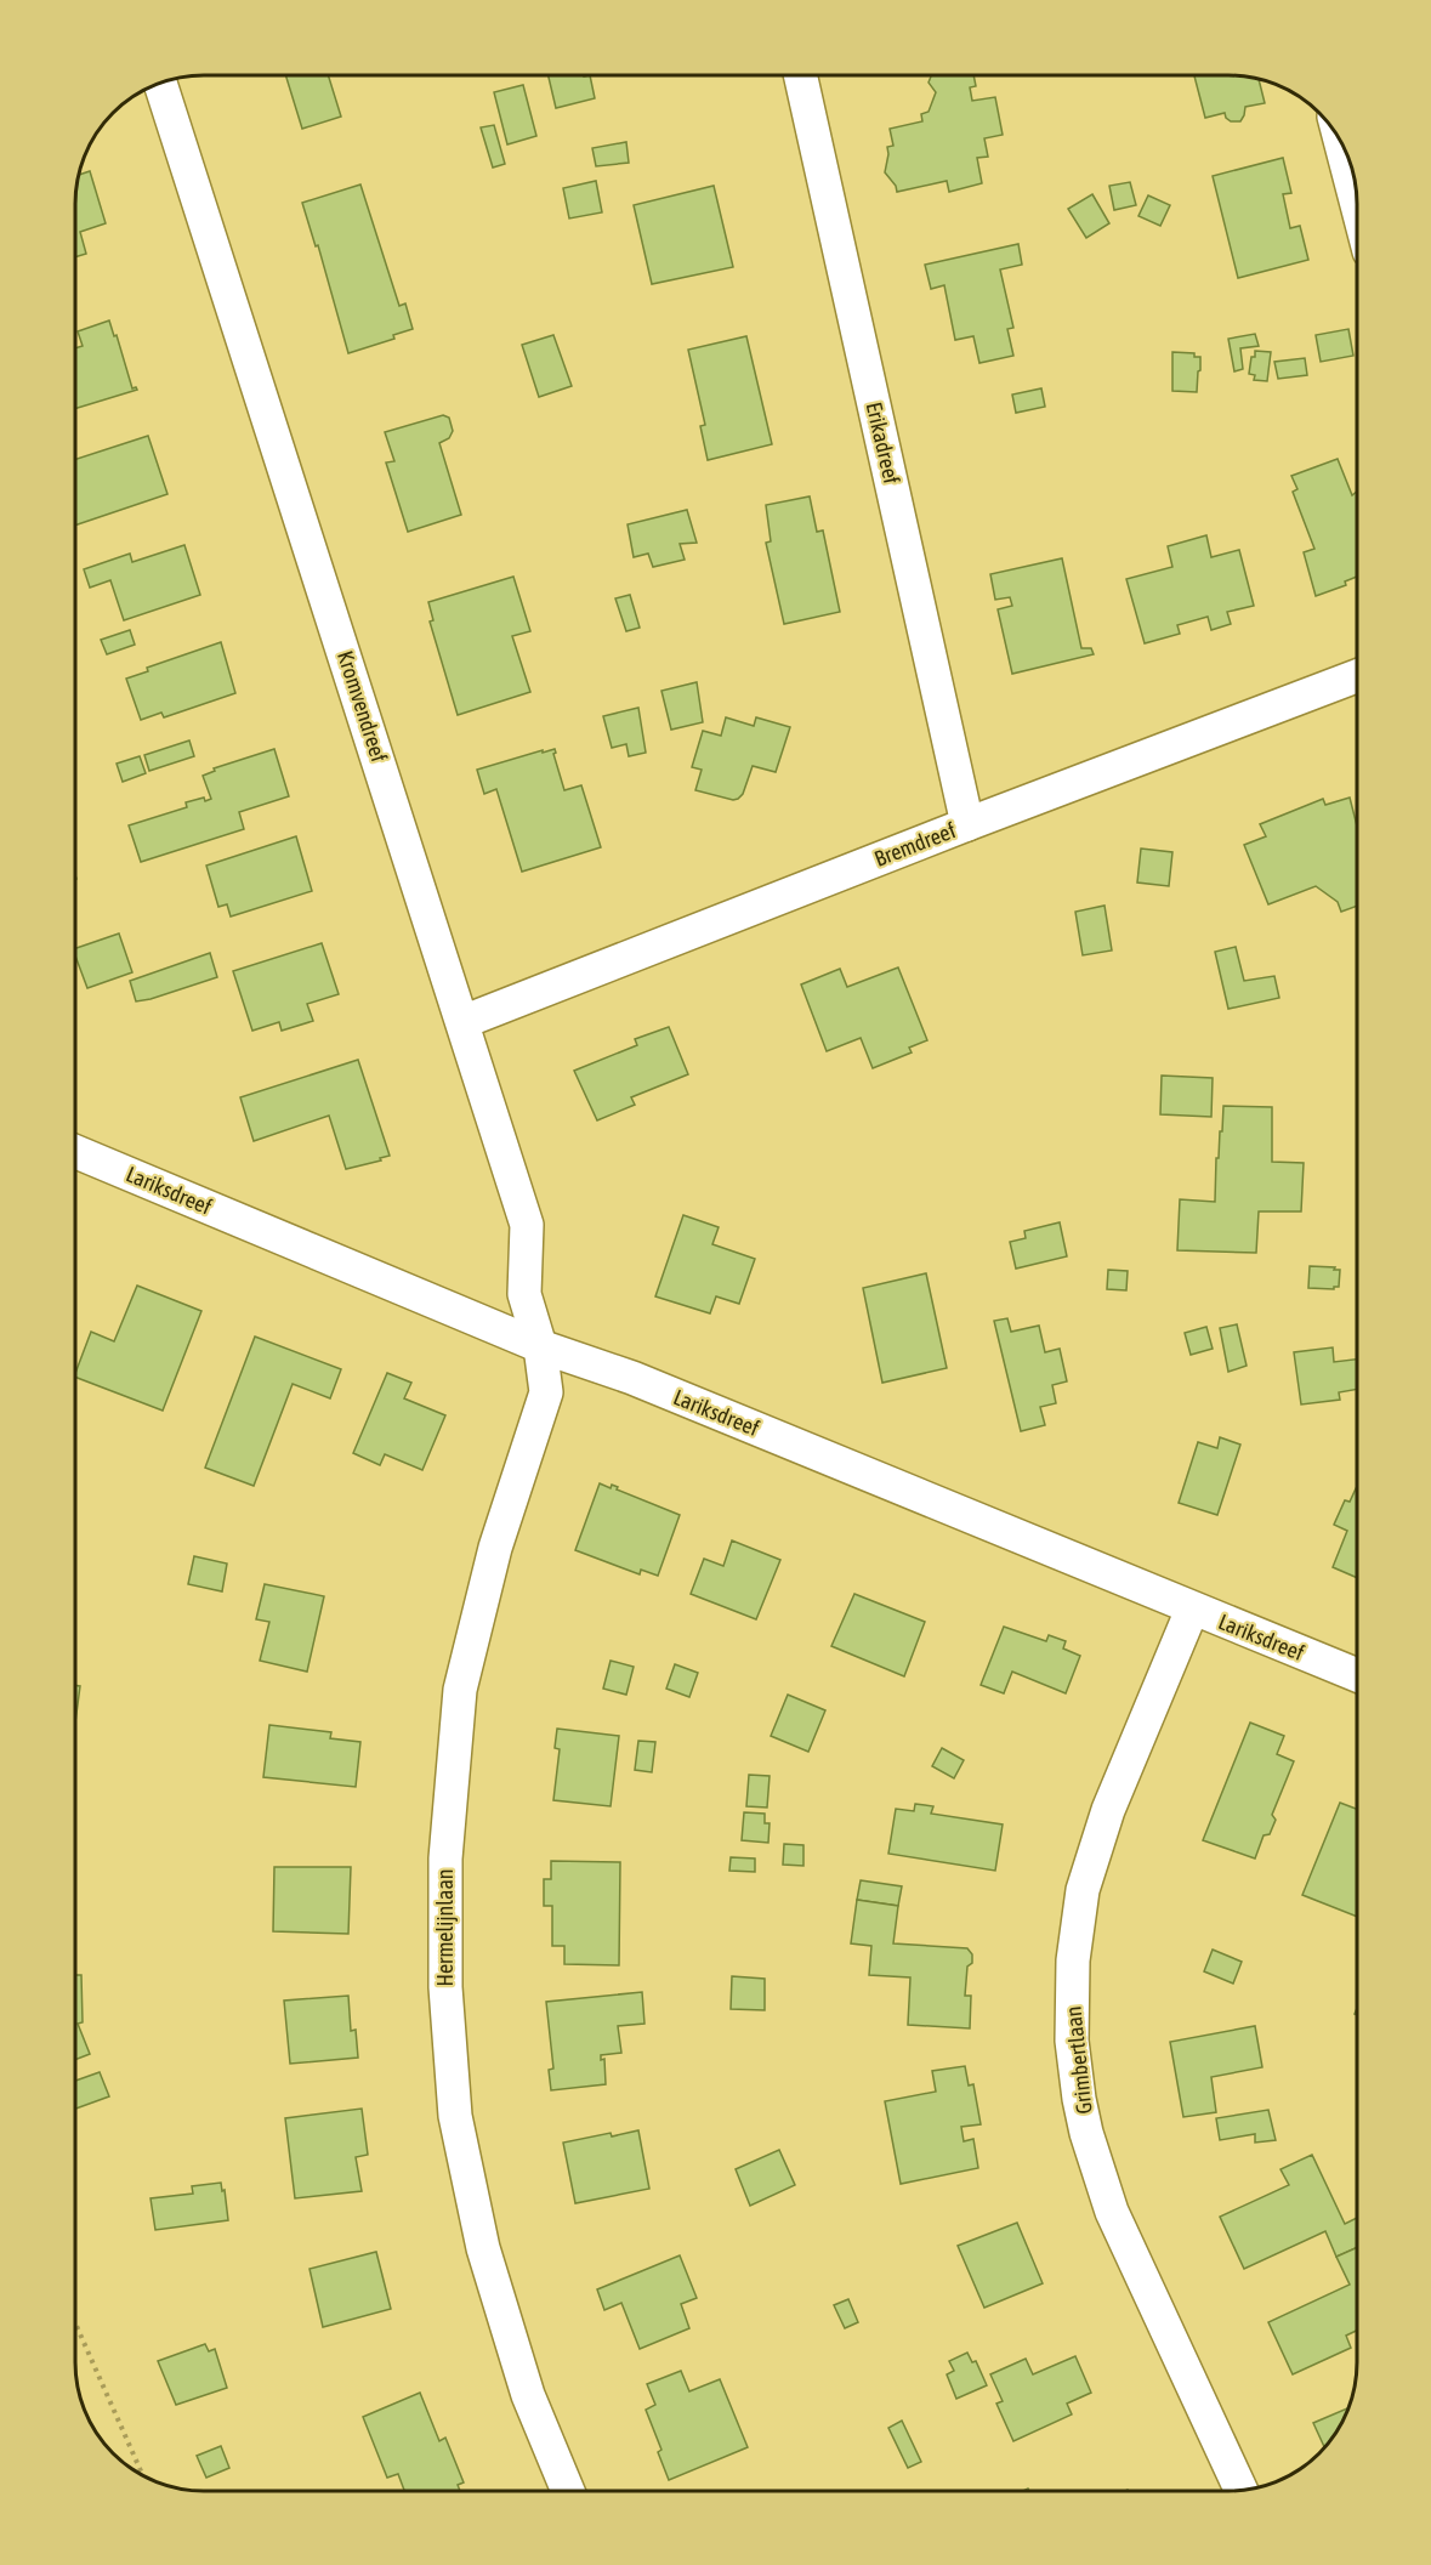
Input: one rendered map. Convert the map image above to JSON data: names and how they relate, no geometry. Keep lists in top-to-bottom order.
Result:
{
  "streets": {
    "street": [
      "Erikadreef",
      "Kromvendreef",
      "Bremdreef",
      "Lariksdreef",
      "Hermelijnlaan",
      "Grimbertlaan"
    ]
  },
  "crossings": [
    ["Erikadreef", "Bremdreef"],
    ["Kromvendreef", "Bremdreef"],
    ["Kromvendreef", "Lariksdreef"],
    ["Kromvendreef", "Hermelijnlaan"],
    ["Lariksdreef", "Hermelijnlaan"],
    ["Lariksdreef", "Grimbertlaan"]
  ]
}
